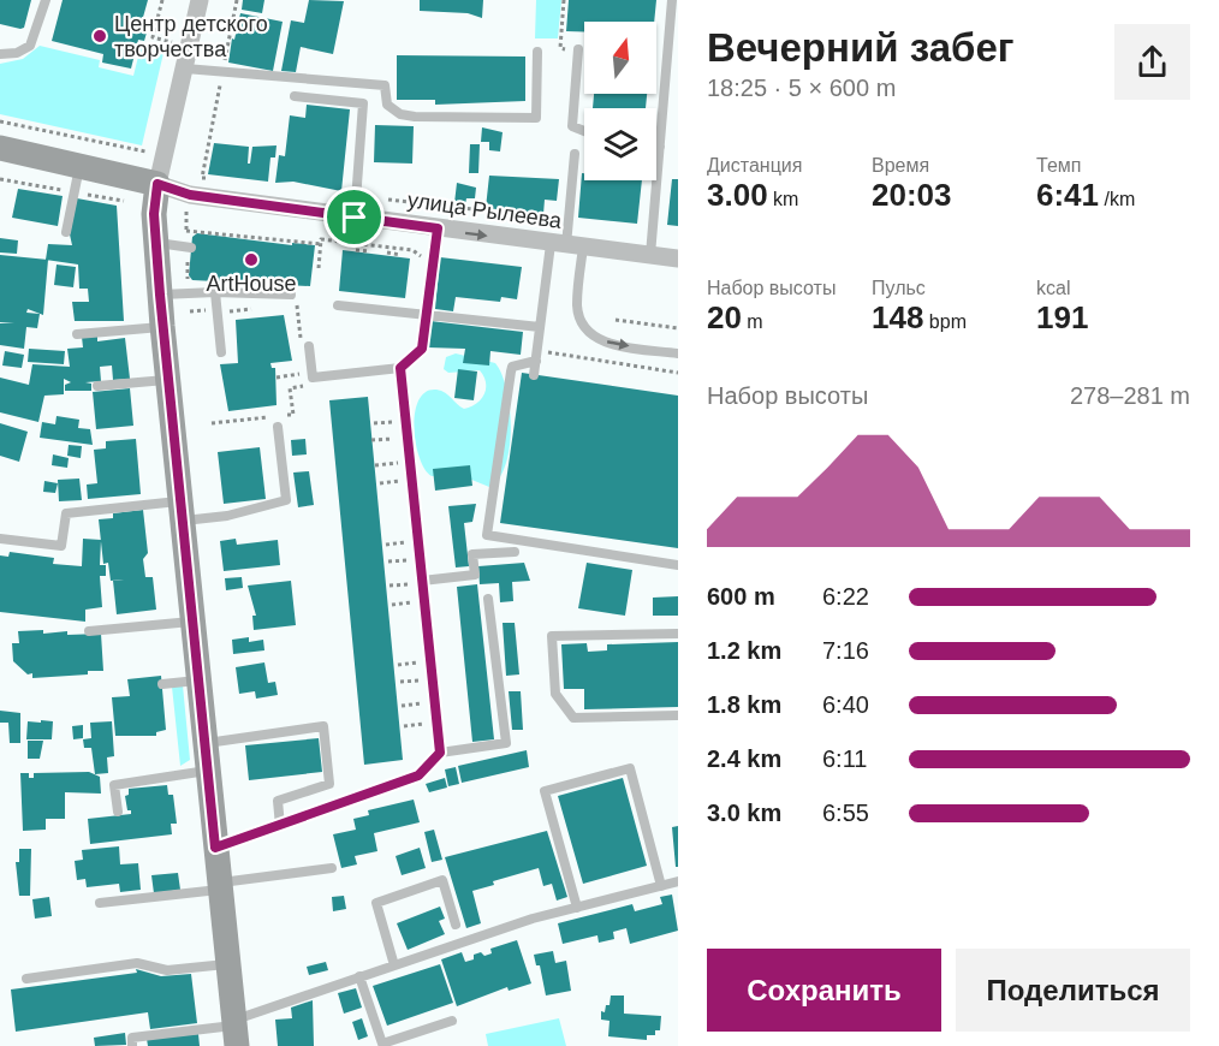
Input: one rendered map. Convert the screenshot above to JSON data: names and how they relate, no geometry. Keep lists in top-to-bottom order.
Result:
{
  "streets": {
    "street": ["улица Рылеева"]
  },
  "places": ["Центр детского творчества", "ArtHouse"],
  "north": "top",
  "page": {
    "heading": ["Вечерний забег", "18:25 · 5 × 600 m"],
    "stats": [
      ["Дистанция", "3.00 km"],
      ["Время", "20:03"],
      ["Темп", "6:41 /km"],
      ["Набор высоты", "20 m"],
      ["Пульс", "148 bpm"],
      ["kcal", "191"]
    ],
    "chart": ["Набор высоты", "278–281 m"],
    "list": [
      {
        "name": "600 m",
        "note": "6:22"
      },
      {
        "name": "1.2 km",
        "note": "7:16"
      },
      {
        "name": "1.8 km",
        "note": "6:40"
      },
      {
        "name": "2.4 km",
        "note": "6:11"
      },
      {
        "name": "3.0 km",
        "note": "6:55"
      }
    ],
    "buttons": ["Сохранить", "Поделиться"]
  }
}
